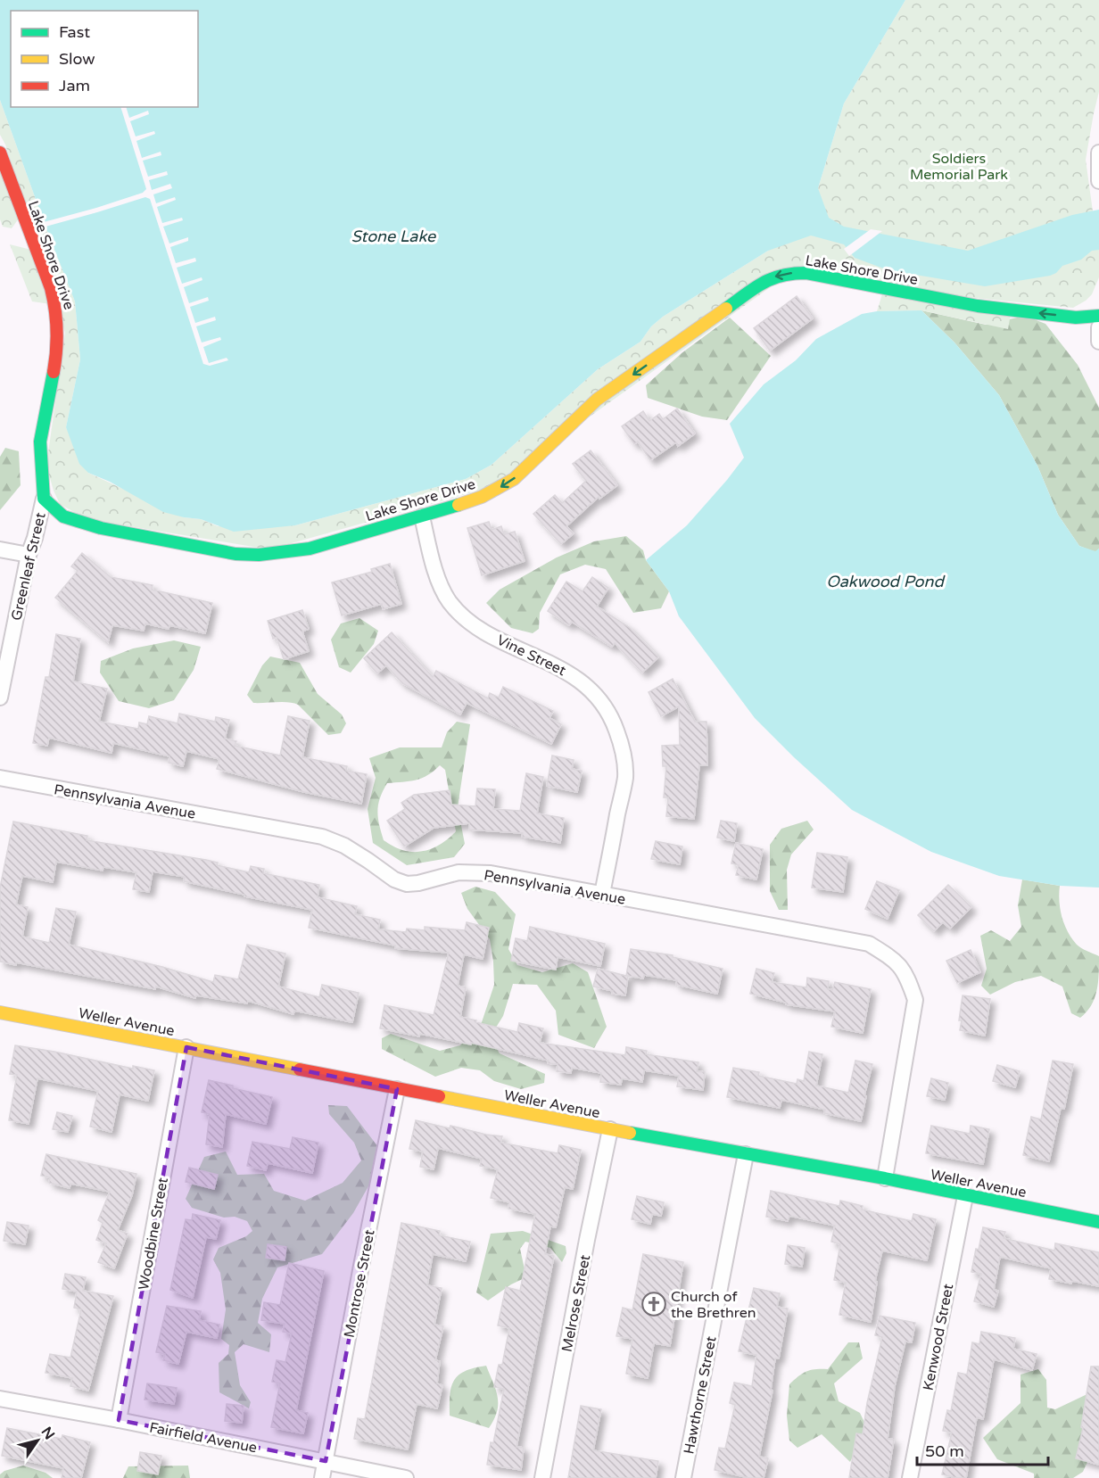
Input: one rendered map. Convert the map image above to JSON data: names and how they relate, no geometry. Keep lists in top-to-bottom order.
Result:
{
  "streets": {
    "street": [
      "Lake Shore Drive",
      "Greenleaf Street",
      "Vine Street",
      "Pennsylvania Avenue",
      "Weller Avenue",
      "Woodbine Street",
      "Montrose Street",
      "Melrose Street",
      "Kenwood Street",
      "Hawthorne Street",
      "Fairfield Avenue"
    ]
  },
  "crossings": [
    ["Lake Shore Drive", "Greenleaf Street"],
    ["Lake Shore Drive", "Vine Street"],
    ["Vine Street", "Pennsylvania Avenue"],
    ["Pennsylvania Avenue", "Weller Avenue"],
    ["Weller Avenue", "Woodbine Street"],
    ["Weller Avenue", "Montrose Street"],
    ["Weller Avenue", "Melrose Street"],
    ["Weller Avenue", "Kenwood Street"],
    ["Weller Avenue", "Hawthorne Street"],
    ["Woodbine Street", "Fairfield Avenue"],
    ["Montrose Street", "Fairfield Avenue"]
  ],
  "one_way": ["Lake Shore Drive"],
  "water": ["Stone Lake", "Oakwood Pond"],
  "parks": ["Soldiers Memorial Park"],
  "places": {
    "church": ["Church of the Brethren"]
  },
  "legend": ["Fast", "Slow", "Jam"],
  "scale_bar": "50 m",
  "north": "top right"
}
